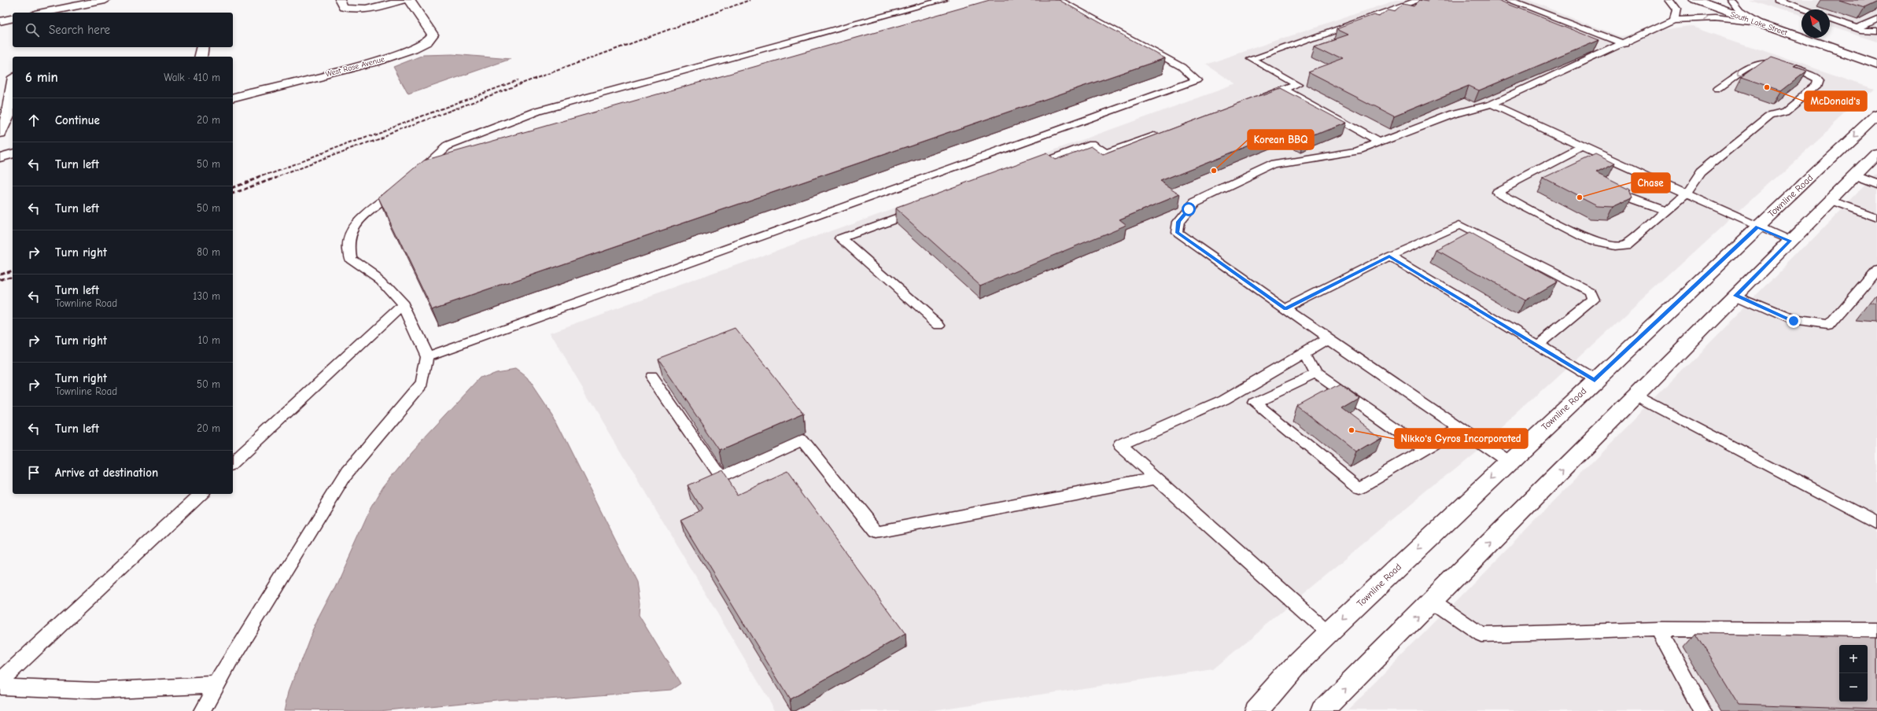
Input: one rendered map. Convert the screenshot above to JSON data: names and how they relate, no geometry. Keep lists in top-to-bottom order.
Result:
{
  "streets": {
    "main road": ["South Lake Street", "West Rose Avenue", "Townline Road"]
  },
  "places": [
    "McDonald's",
    "Korean BBQ",
    "Chase",
    "Nikko's Gyros Incorporated"
  ],
  "north": "top left",
  "page": {
    "search": "Search here",
    "heading": ["6 min", "Walk · 410 m"],
    "list": [
      ["Continue", "20 m"],
      ["Turn left", "50 m"],
      ["Turn left", "50 m"],
      ["Turn right", "80 m"],
      ["Turn left", "Townline Road", "130 m"],
      ["Turn right", "10 m"],
      ["Turn right", "Townline Road", "50 m"],
      ["Turn left", "20 m"],
      "Arrive at destination"
    ],
    "map_buttons": ["+", "−"]
  }
}
